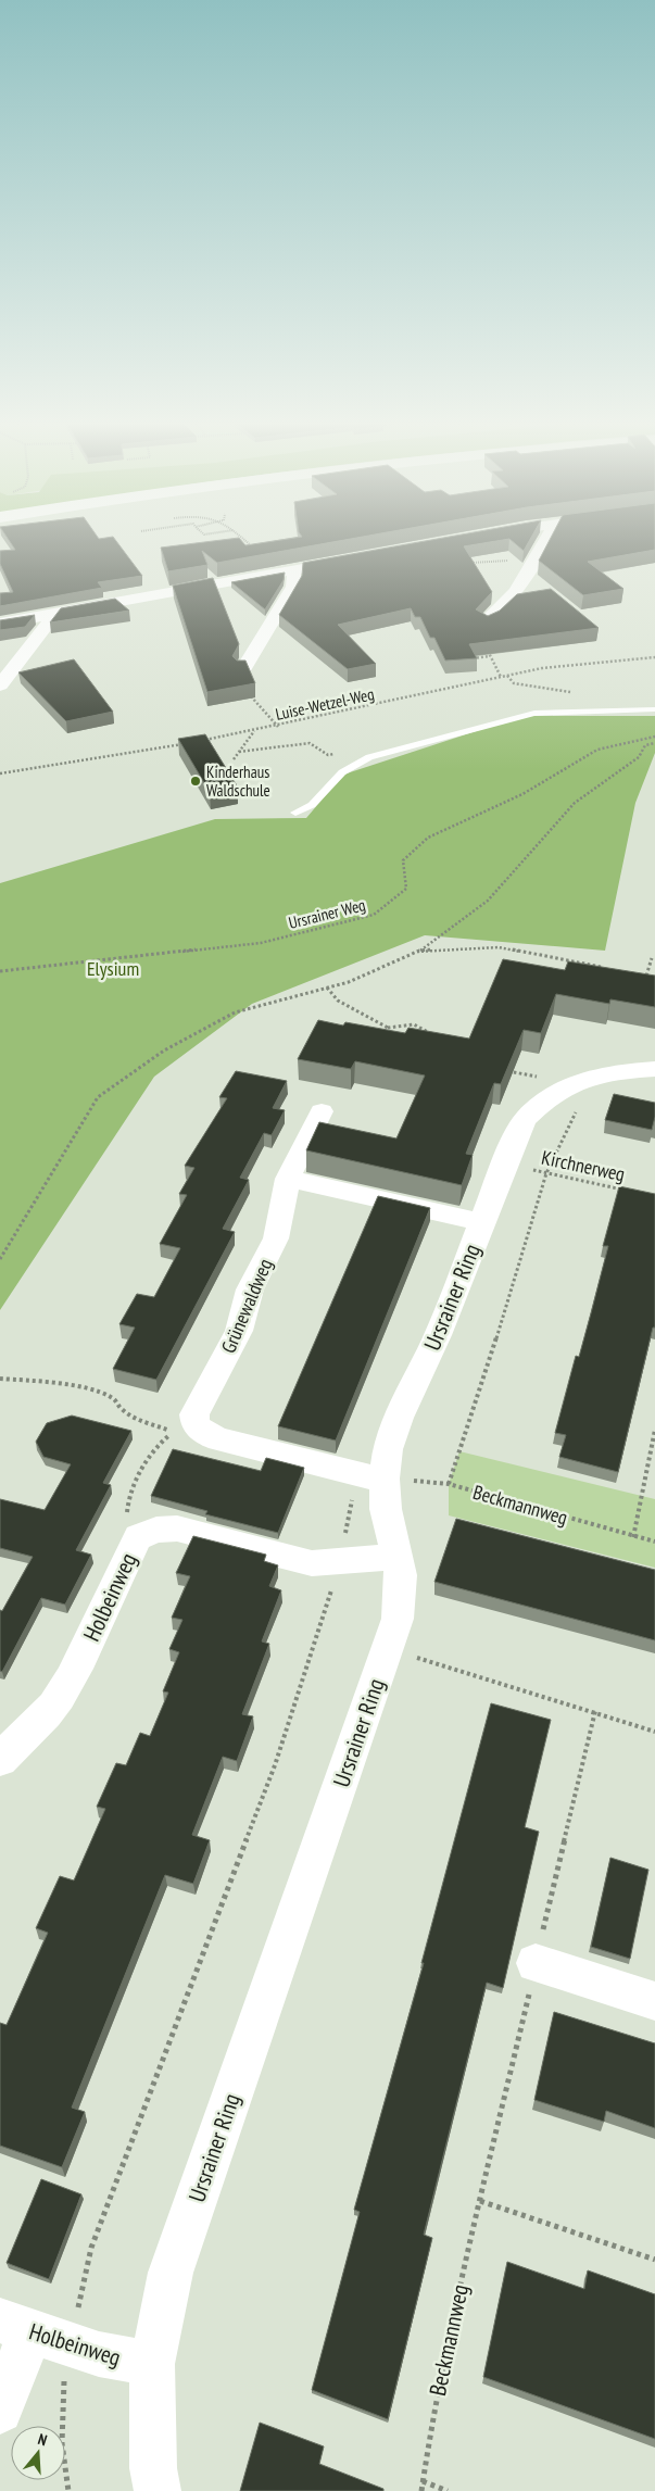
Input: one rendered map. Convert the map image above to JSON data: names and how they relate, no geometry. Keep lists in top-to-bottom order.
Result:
{
  "streets": {
    "street": ["Ursrainer Ring", "Grünewaldweg", "Holbeinweg"],
    "path": [
      "Luise-Wetzel-Weg",
      "Ursrainer Weg",
      "Kirchnerweg",
      "Beckmannweg"
    ]
  },
  "crossings": [
    ["Kirchnerweg", "Ursrainer Ring"],
    ["Ursrainer Ring", "Grünewaldweg"],
    ["Ursrainer Ring", "Beckmannweg"],
    ["Ursrainer Ring", "Holbeinweg"],
    ["Grünewaldweg", "Beckmannweg"]
  ],
  "parks": ["Elysium"],
  "places": ["Kinderhaus Waldschule"],
  "north": "top"
}
